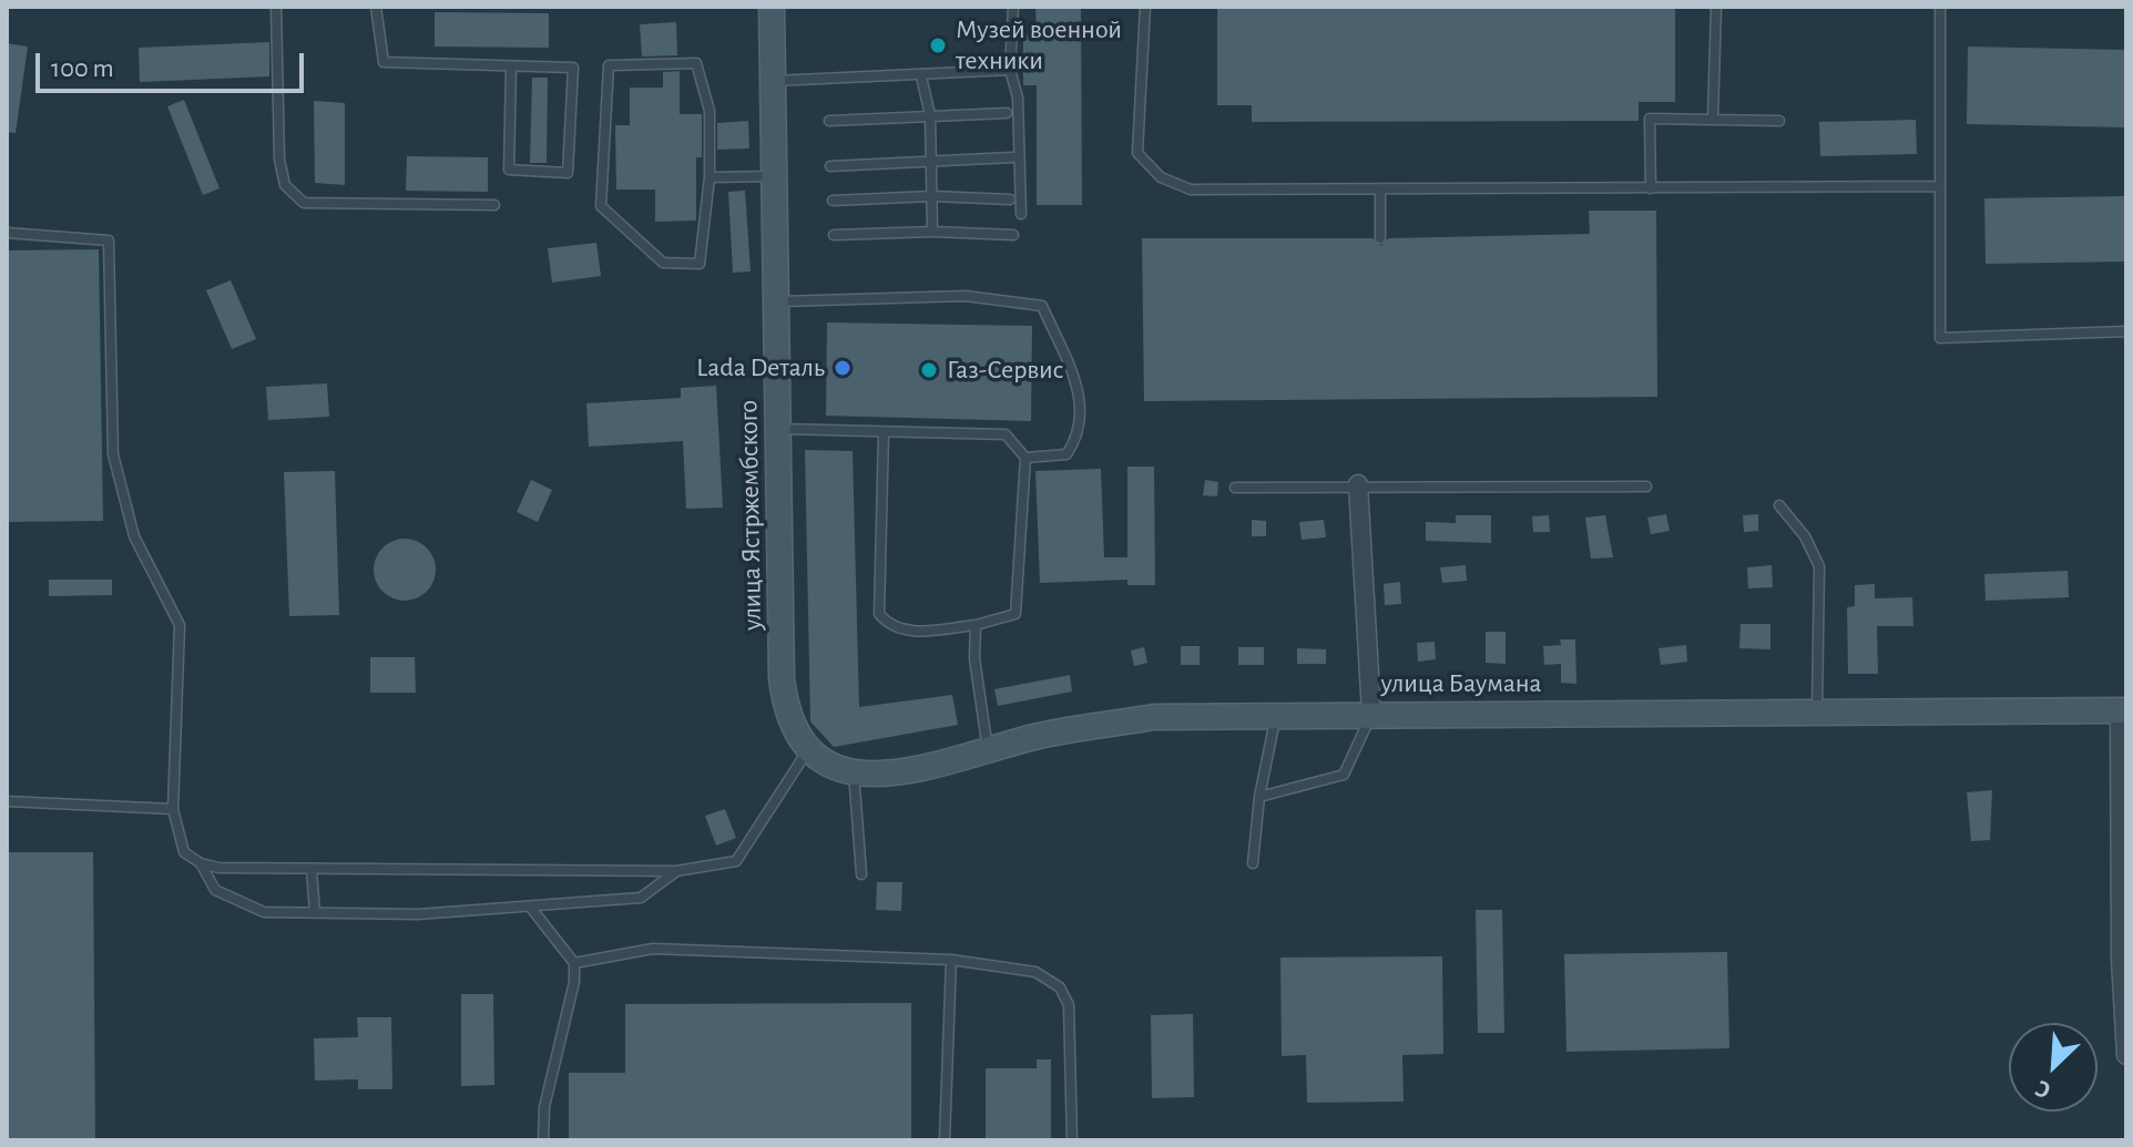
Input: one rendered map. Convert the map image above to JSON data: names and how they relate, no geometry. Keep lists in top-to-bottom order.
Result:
{
  "streets": {
    "main road": ["улица Ястржембского", "улица Баумана"]
  },
  "crossings": [
    ["улица Ястржембского", "улица Баумана"]
  ],
  "places": ["Музей военной техники", "Lada Dеталь", "Газ-Сервис"],
  "scale_bar": "100 m",
  "north": "bottom left"
}
